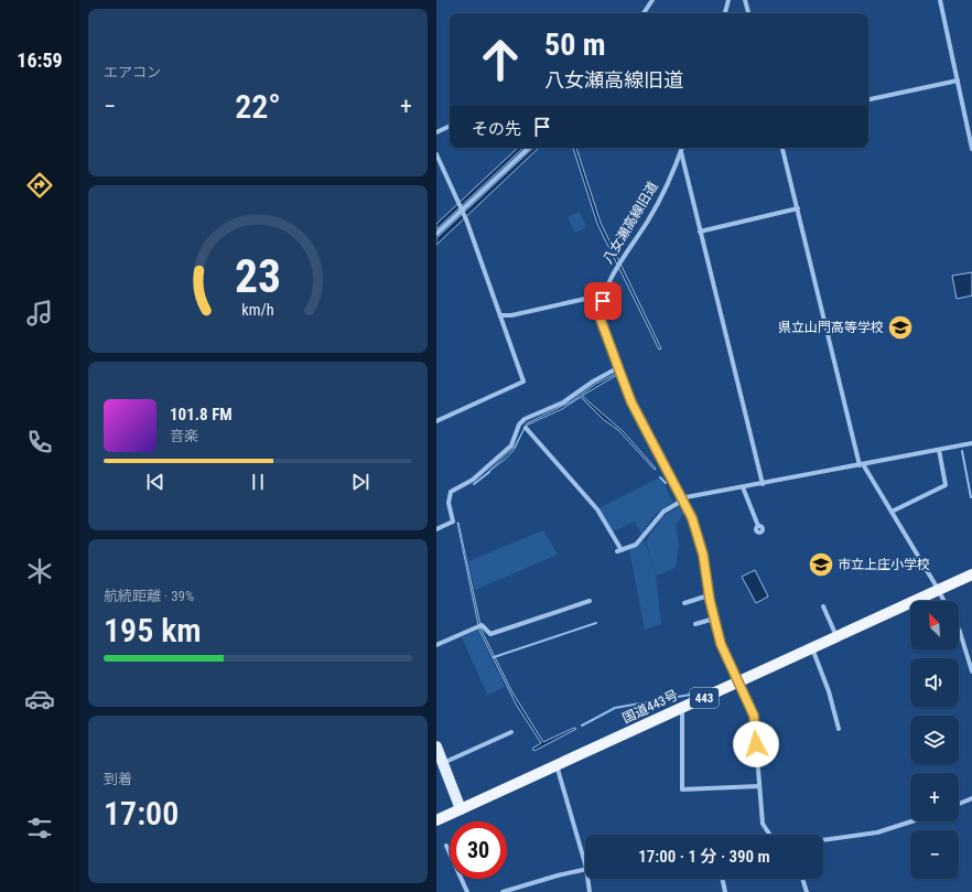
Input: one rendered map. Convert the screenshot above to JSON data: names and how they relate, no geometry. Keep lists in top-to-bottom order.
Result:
{
  "streets": {
    "highway": ["443", "国道443号"],
    "street": ["八女瀬高線旧道"]
  },
  "crossings": [
    ["八女瀬高線旧道", "国道443号"]
  ],
  "places": {
    "school or university": ["県立山門高等学校", "市立上庄小学校"]
  },
  "north": "top left",
  "page": {
    "tabs": "16:59",
    "tile": [
      "エアコン",
      ["航続距離 · 39%", "195 km"],
      ["到着", "17:00"]
    ],
    "turn": ["50 m", "八女瀬高線旧道"],
    "heat": ["−", "22°", "+"],
    "then": "その先",
    "song": ["101.8 FM", "音楽"],
    "map_buttons": ["+", "−"],
    "limit": "30",
    "trip": "17:00 · 1 分 · 390 m",
    "gauge": ["23", "km/h"]
  }
}
